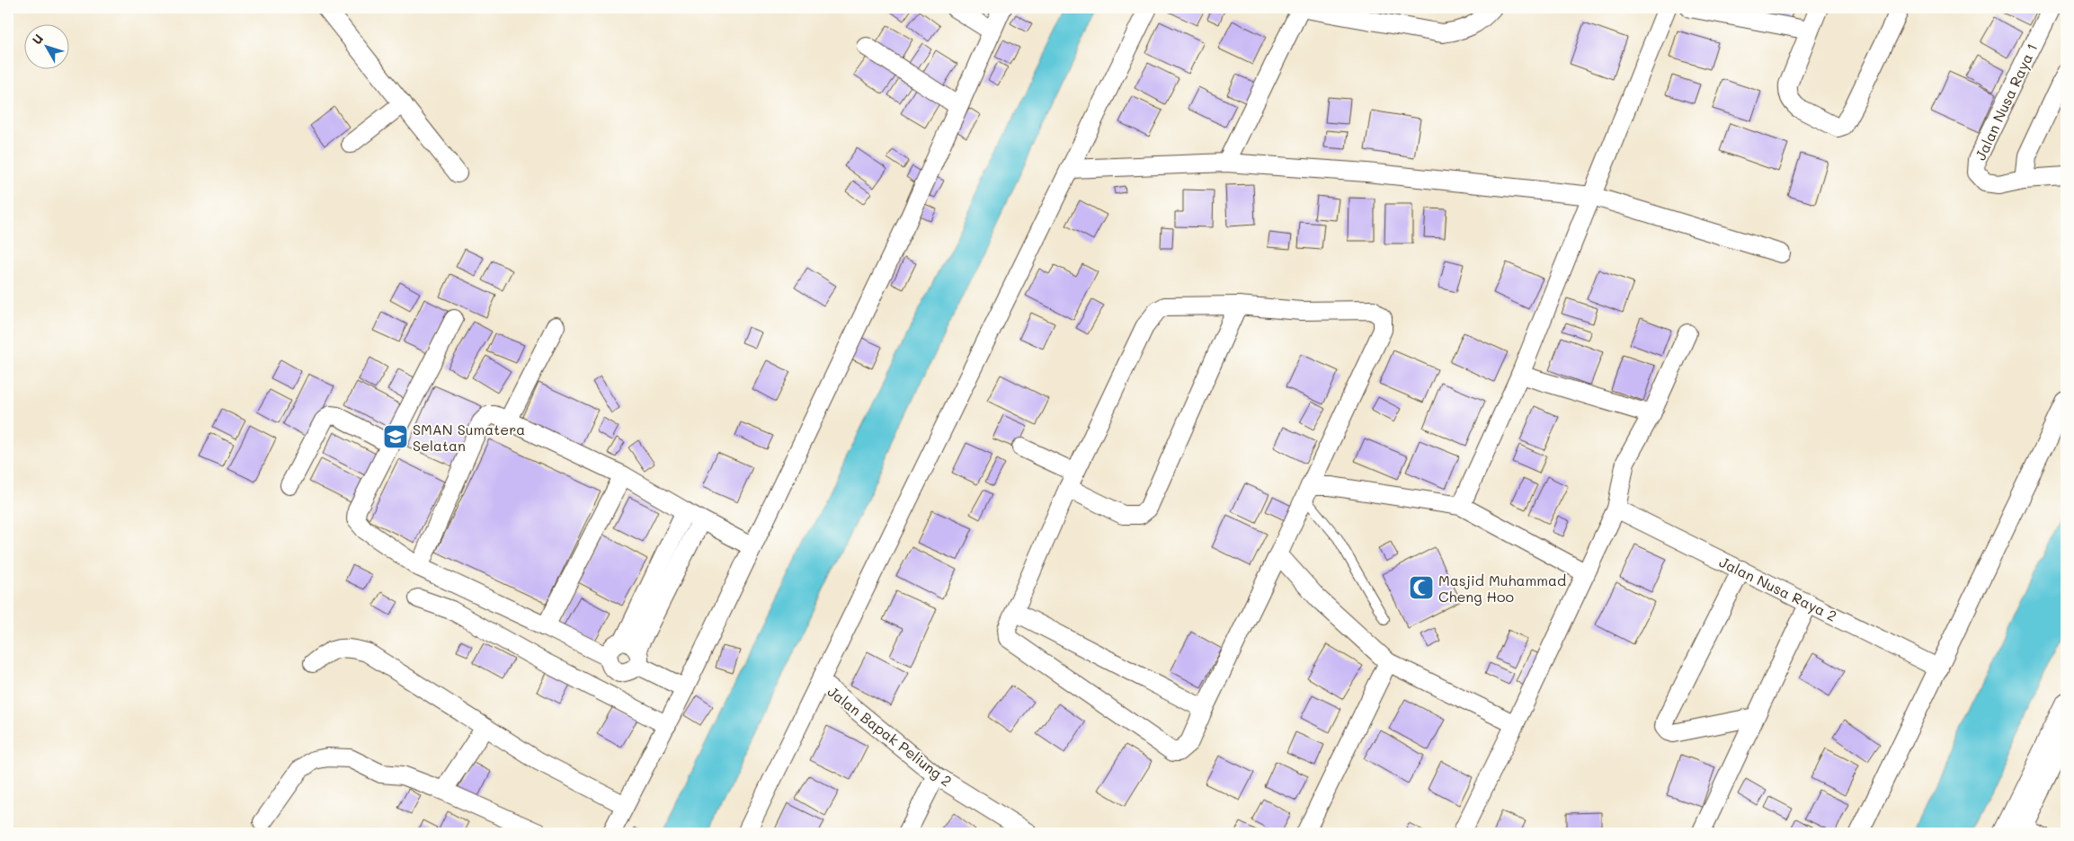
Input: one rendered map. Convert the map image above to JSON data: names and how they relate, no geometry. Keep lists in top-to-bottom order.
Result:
{
  "streets": {
    "street": ["Jalan Nusa Raya 1", "Jalan Nusa Raya 2", "Jalan Bapak Peliung 2"]
  },
  "places": {
    "school or university": ["SMAN Sumatera Selatan"],
    "mosque": ["Masjid Muhammad Cheng Hoo"]
  },
  "north": "top left"
}
